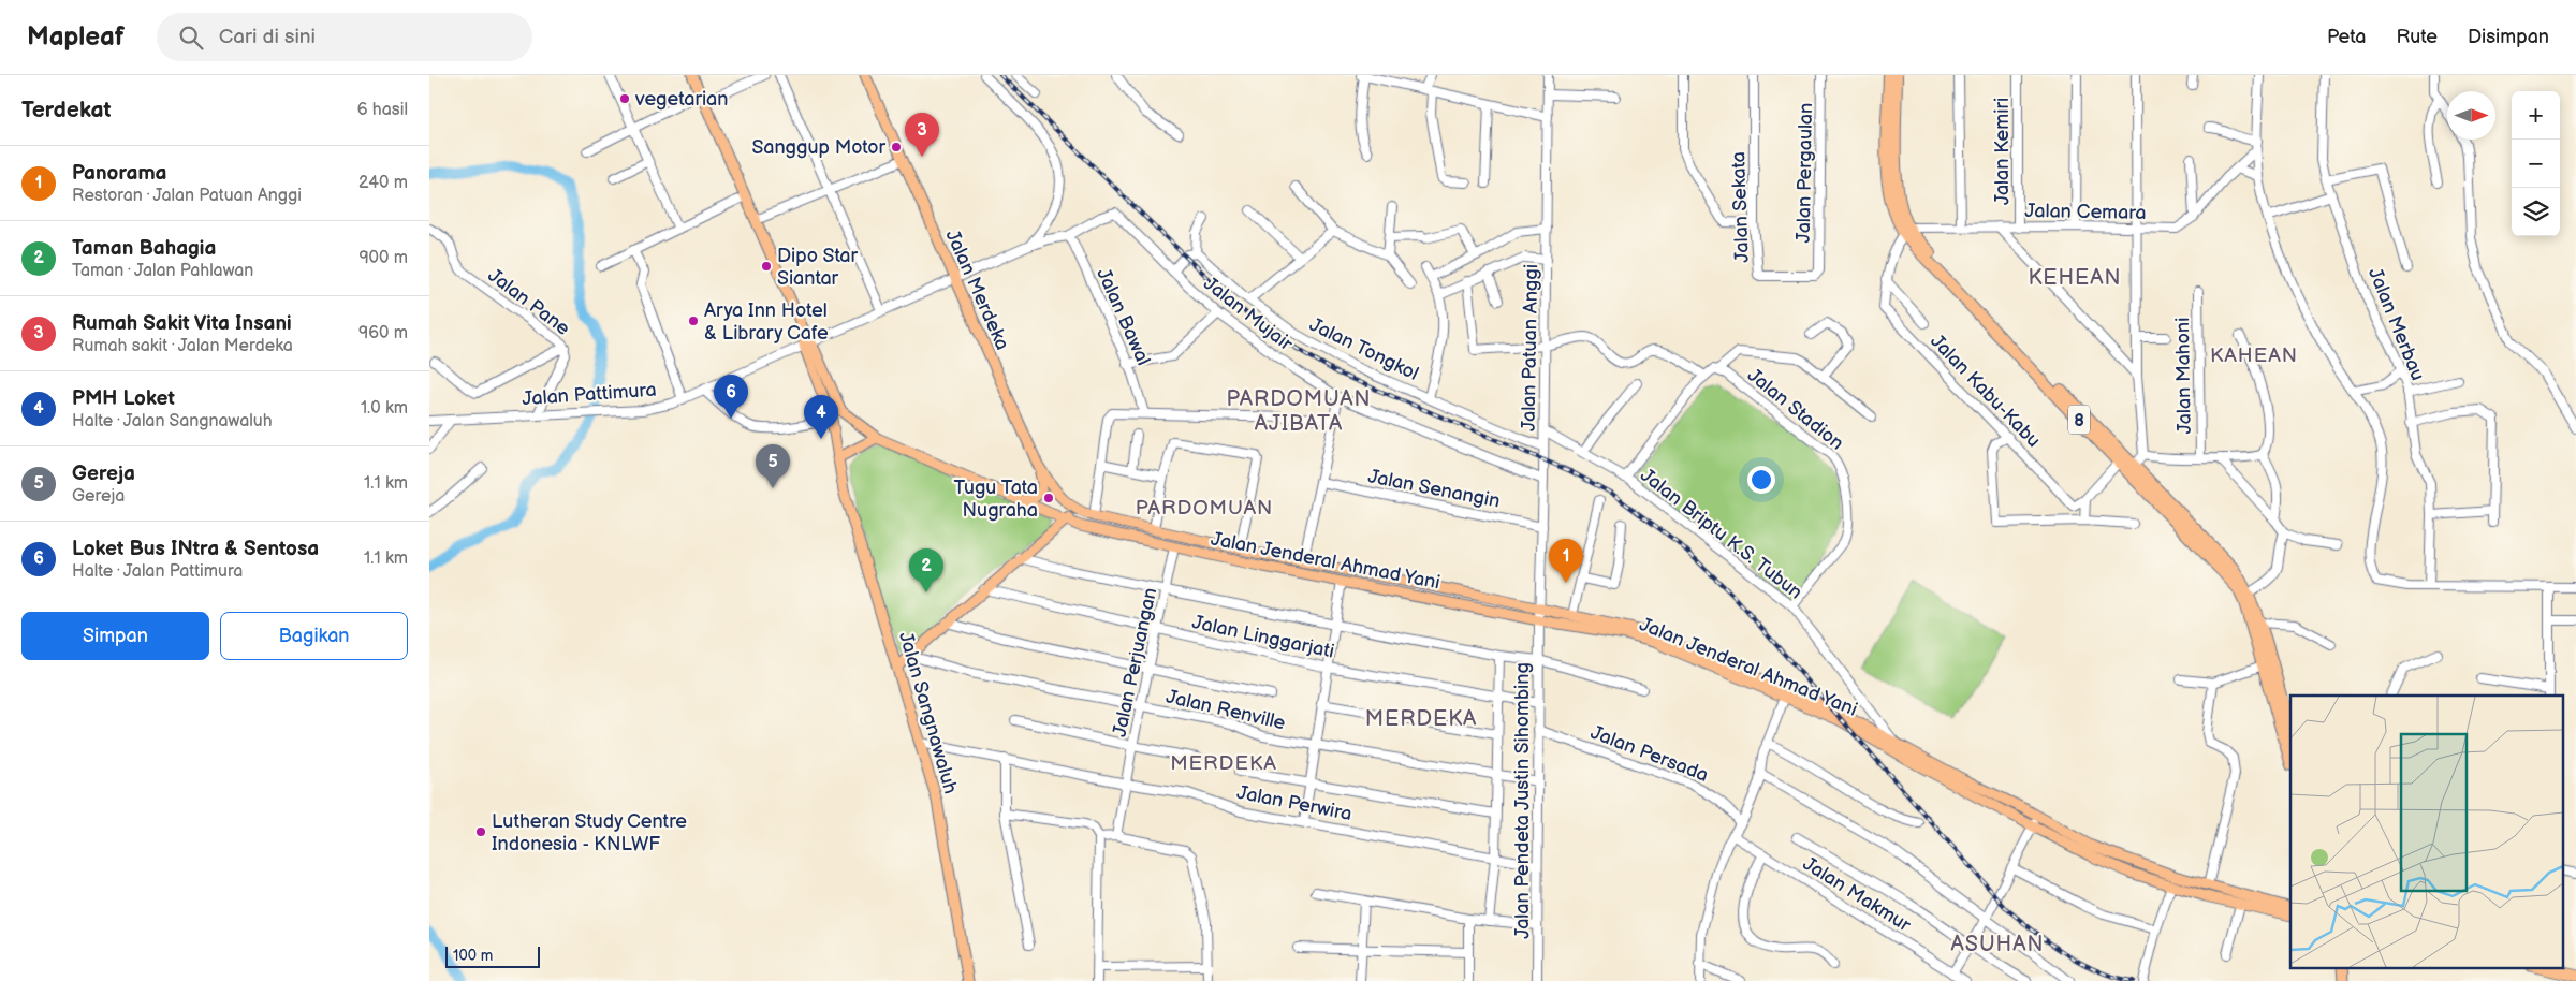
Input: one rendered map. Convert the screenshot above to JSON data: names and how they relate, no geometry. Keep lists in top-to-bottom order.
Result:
{
  "streets": {
    "highway": ["8"],
    "main road": ["Jalan Merdeka", "Jalan Jenderal Ahmad Yani", "Jalan Sangnawaluh"],
    "street": [
      "Jalan Kemiri",
      "Jalan Pergaulan",
      "Jalan Sekata",
      "Jalan Cemara",
      "Jalan Pane",
      "Jalan Mujair",
      "Jalan Bawal",
      "Jalan Merbau",
      "Jalan Patuan Anggi",
      "Jalan Tongkol",
      "Jalan Mahoni",
      "Jalan Kabu-Kabu",
      "Jalan Pattimura",
      "Jalan Stadion",
      "Jalan Senangin",
      "Jalan Briptu K.S. Tubun",
      "Jalan Linggarjati",
      "Jalan Perjuangan",
      "Jalan Renville",
      "Jalan Persada",
      "Jalan Pendeta Justin Sihombing",
      "Jalan Perwira",
      "Jalan Makmur"
    ]
  },
  "crossings": [
    ["Jalan Kemiri", "Jalan Cemara"],
    ["Jalan Pergaulan", "Jalan Sekata"],
    ["Jalan Cemara", "Jalan Kabu-Kabu"],
    ["Jalan Cemara", "8"],
    ["Jalan Merdeka", "Jalan Mujair"],
    ["Jalan Merdeka", "Jalan Pattimura"],
    ["Jalan Merdeka", "Jalan Jenderal Ahmad Yani"],
    ["Jalan Pane", "Jalan Pattimura"],
    ["Jalan Mujair", "Jalan Bawal"],
    ["Jalan Mujair", "Jalan Patuan Anggi"],
    ["Jalan Mujair", "Jalan Pattimura"],
    ["Jalan Patuan Anggi", "Jalan Tongkol"],
    ["Jalan Patuan Anggi", "Jalan Senangin"],
    ["Jalan Patuan Anggi", "Jalan Briptu K.S. Tubun"],
    ["Jalan Patuan Anggi", "Jalan Jenderal Ahmad Yani"],
    ["Jalan Patuan Anggi", "Jalan Pendeta Justin Sihombing"],
    ["Jalan Kabu-Kabu", "8"],
    ["Jalan Pattimura", "Jalan Jenderal Ahmad Yani"],
    ["Jalan Pattimura", "Jalan Sangnawaluh"],
    ["Jalan Stadion", "Jalan Briptu K.S. Tubun"],
    ["Jalan Briptu K.S. Tubun", "Jalan Jenderal Ahmad Yani"],
    ["Jalan Jenderal Ahmad Yani", "Jalan Perjuangan"],
    ["Jalan Jenderal Ahmad Yani", "Jalan Sangnawaluh"],
    ["Jalan Jenderal Ahmad Yani", "Jalan Pendeta Justin Sihombing"],
    ["Jalan Linggarjati", "Jalan Perjuangan"],
    ["Jalan Linggarjati", "Jalan Pendeta Justin Sihombing"],
    ["Jalan Perjuangan", "Jalan Renville"],
    ["Jalan Perjuangan", "Jalan Perwira"],
    ["Jalan Renville", "Jalan Pendeta Justin Sihombing"],
    ["Jalan Sangnawaluh", "Jalan Perwira"],
    ["Jalan Persada", "Jalan Pendeta Justin Sihombing"],
    ["Jalan Pendeta Justin Sihombing", "Jalan Perwira"]
  ],
  "districts": [
    "KEHEAN",
    "KAHEAN",
    "PARDOMUAN AJIBATA",
    "PARDOMUAN",
    "MERDEKA",
    "MERDEKA",
    "ASUHAN"
  ],
  "places": [
    "vegetarian",
    "Sanggup Motor",
    "Dipo Star Siantar",
    "Arya Inn Hotel & Library Cafe",
    "Tugu Tata Nugraha",
    "Lutheran Study Centre Indonesia - KNLWF"
  ],
  "scale_bar": "100 m",
  "north": "right",
  "page": {
    "header": "Mapleaf",
    "search": "Cari di sini",
    "nav": ["Peta", "Rute", "Disimpan"],
    "heading": ["Terdekat", "6 hasil"],
    "map_buttons": ["+", "−"],
    "pins": [
      "3",
      "6",
      "4",
      "5",
      "1",
      "2"
    ],
    "list": [
      {
        "mark": "1",
        "name": "Panorama",
        "note": "Restoran · Jalan Patuan Anggi",
        "value": "240 m"
      },
      {
        "mark": "2",
        "name": "Taman Bahagia",
        "note": "Taman · Jalan Pahlawan",
        "value": "900 m"
      },
      {
        "mark": "3",
        "name": "Rumah Sakit Vita Insani",
        "note": "Rumah sakit · Jalan Merdeka",
        "value": "960 m"
      },
      {
        "mark": "4",
        "name": "PMH Loket",
        "note": "Halte · Jalan Sangnawaluh",
        "value": "1.0 km"
      },
      {
        "mark": "5",
        "name": "Gereja",
        "note": "Gereja",
        "value": "1.1 km"
      },
      {
        "mark": "6",
        "name": "Loket Bus INtra & Sentosa",
        "note": "Halte · Jalan Pattimura",
        "value": "1.1 km"
      }
    ],
    "buttons": ["Simpan", "Bagikan"],
    "scale": "100 m"
  }
}
